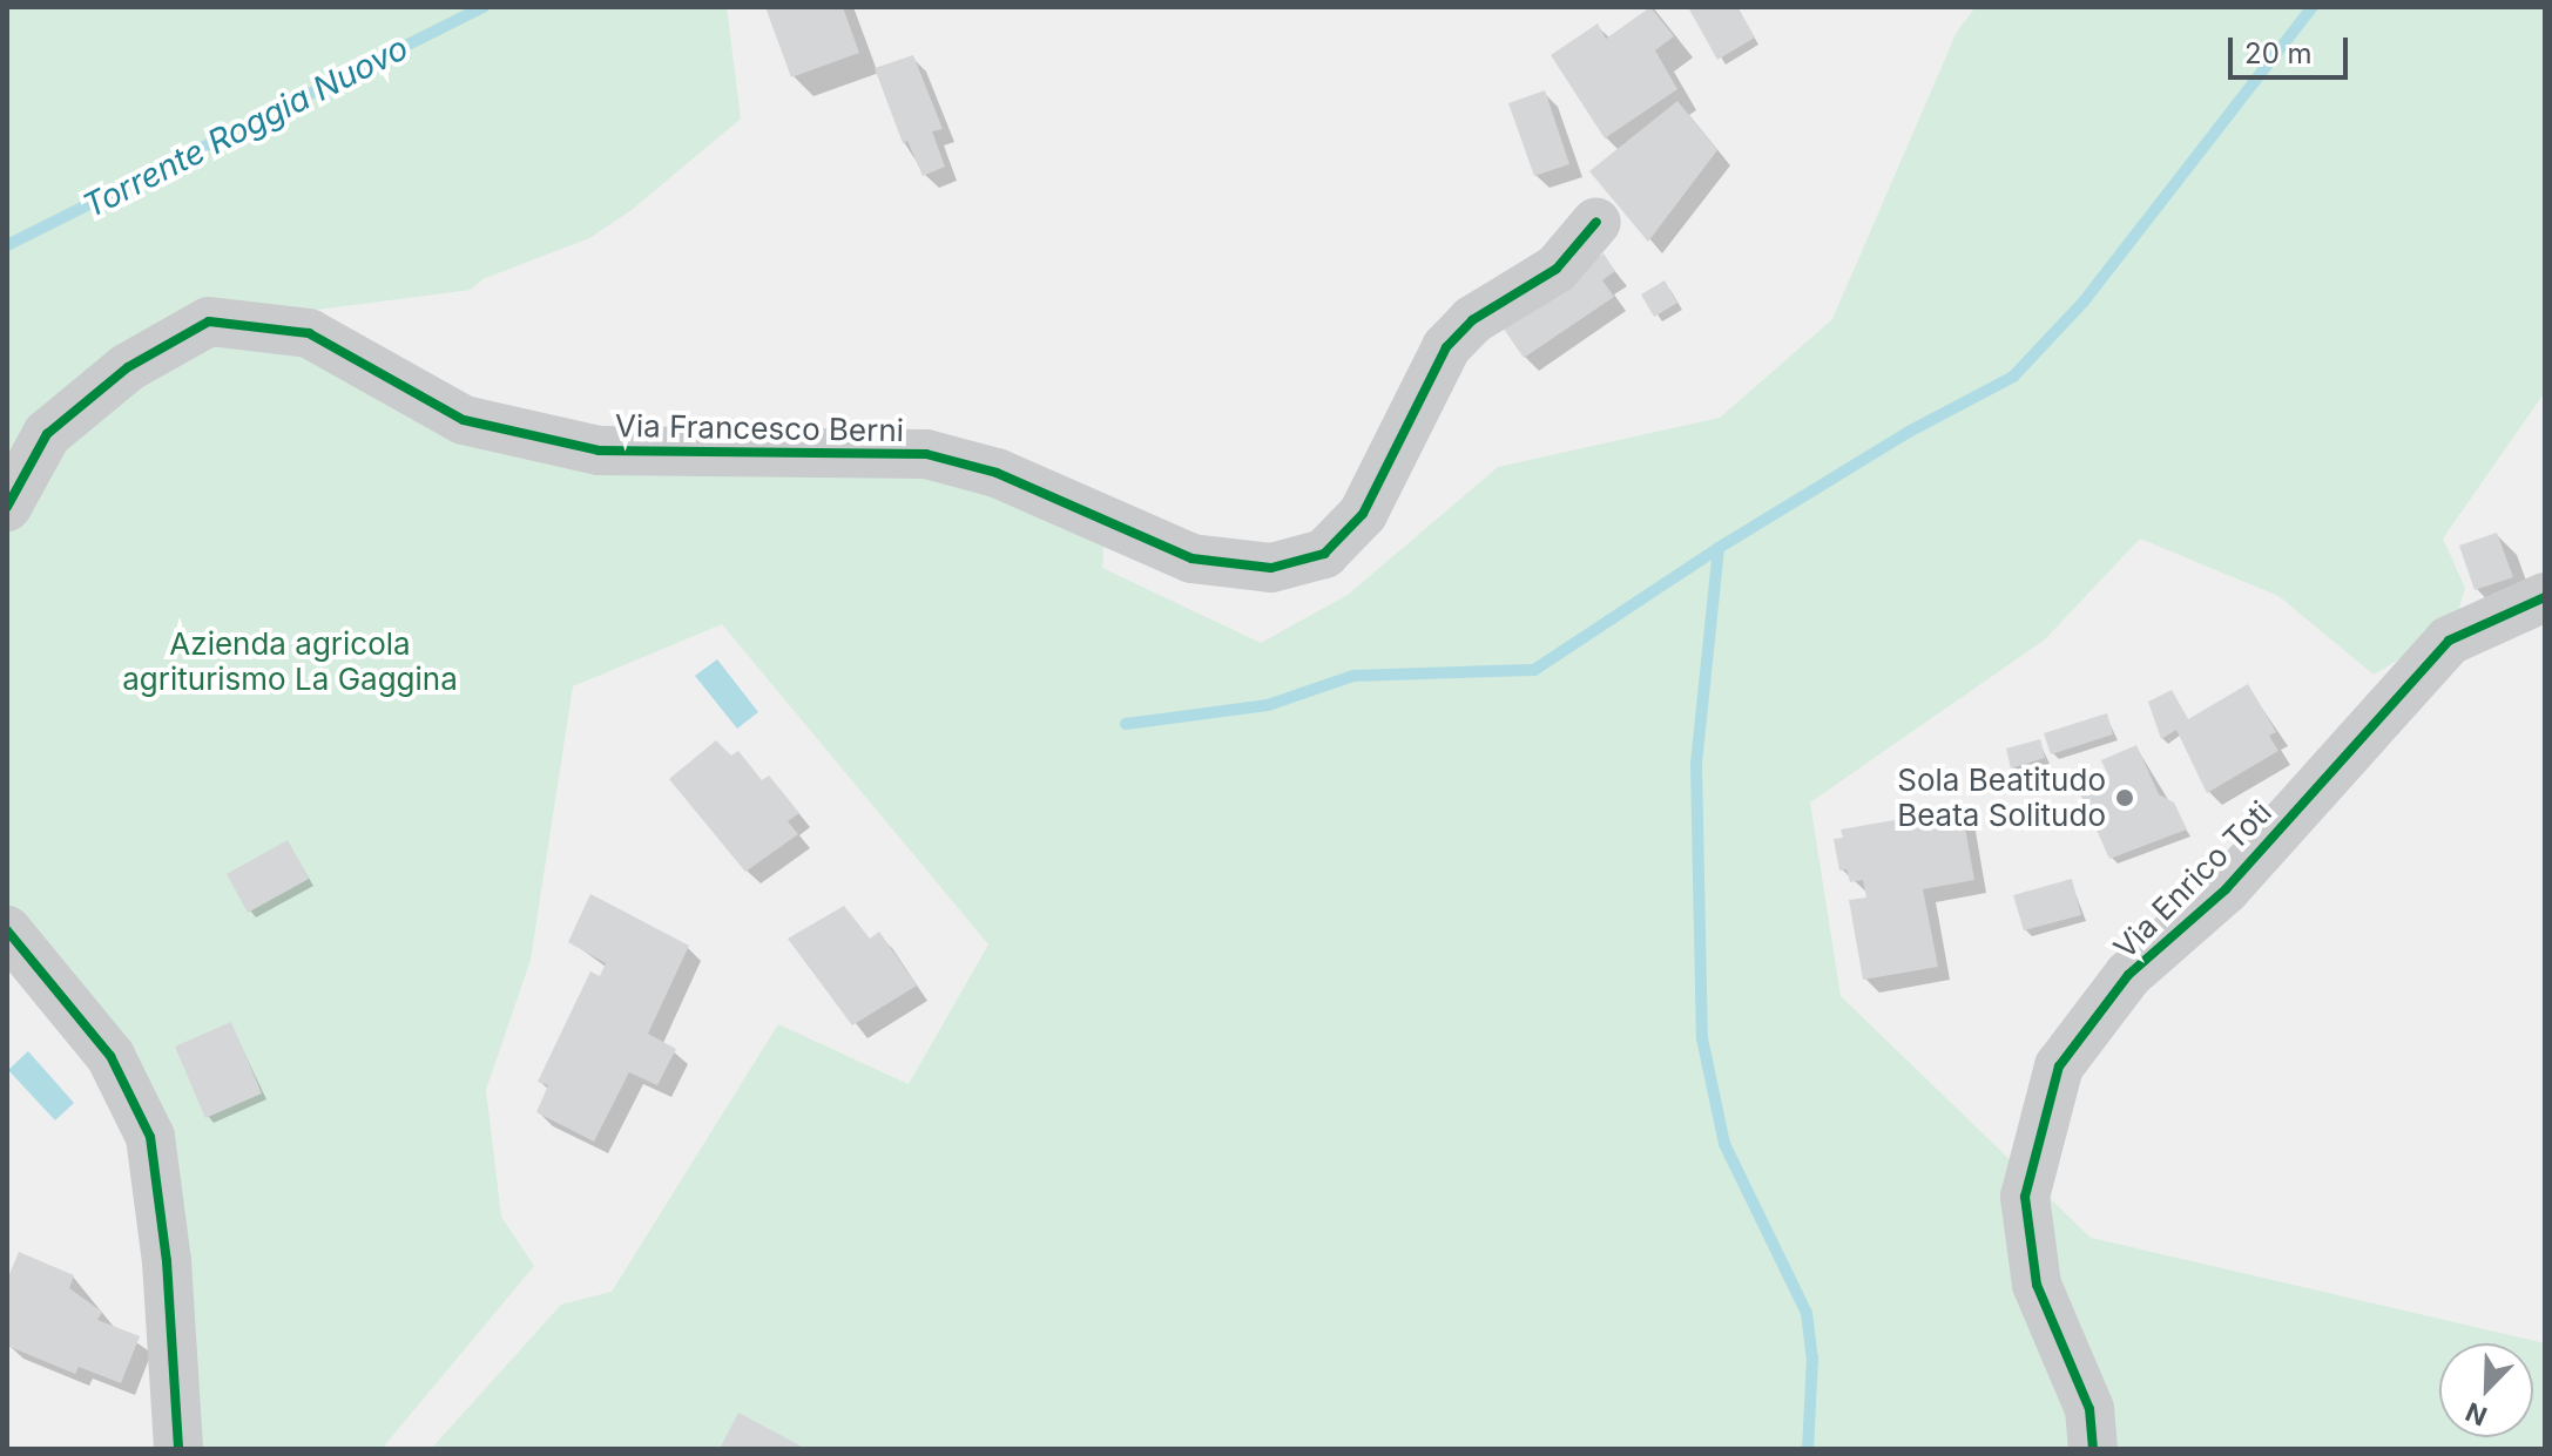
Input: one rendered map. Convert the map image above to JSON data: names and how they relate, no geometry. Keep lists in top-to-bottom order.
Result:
{
  "streets": {
    "street": ["Via Francesco Berni", "Via Enrico Toti"]
  },
  "water": ["Torrente Roggia Nuovo"],
  "parks": ["Azienda agricola agriturismo La Gaggina"],
  "places": ["Sola Beatitudo Beata Solitudo"],
  "scale_bar": "20 m",
  "north": "bottom left"
}
